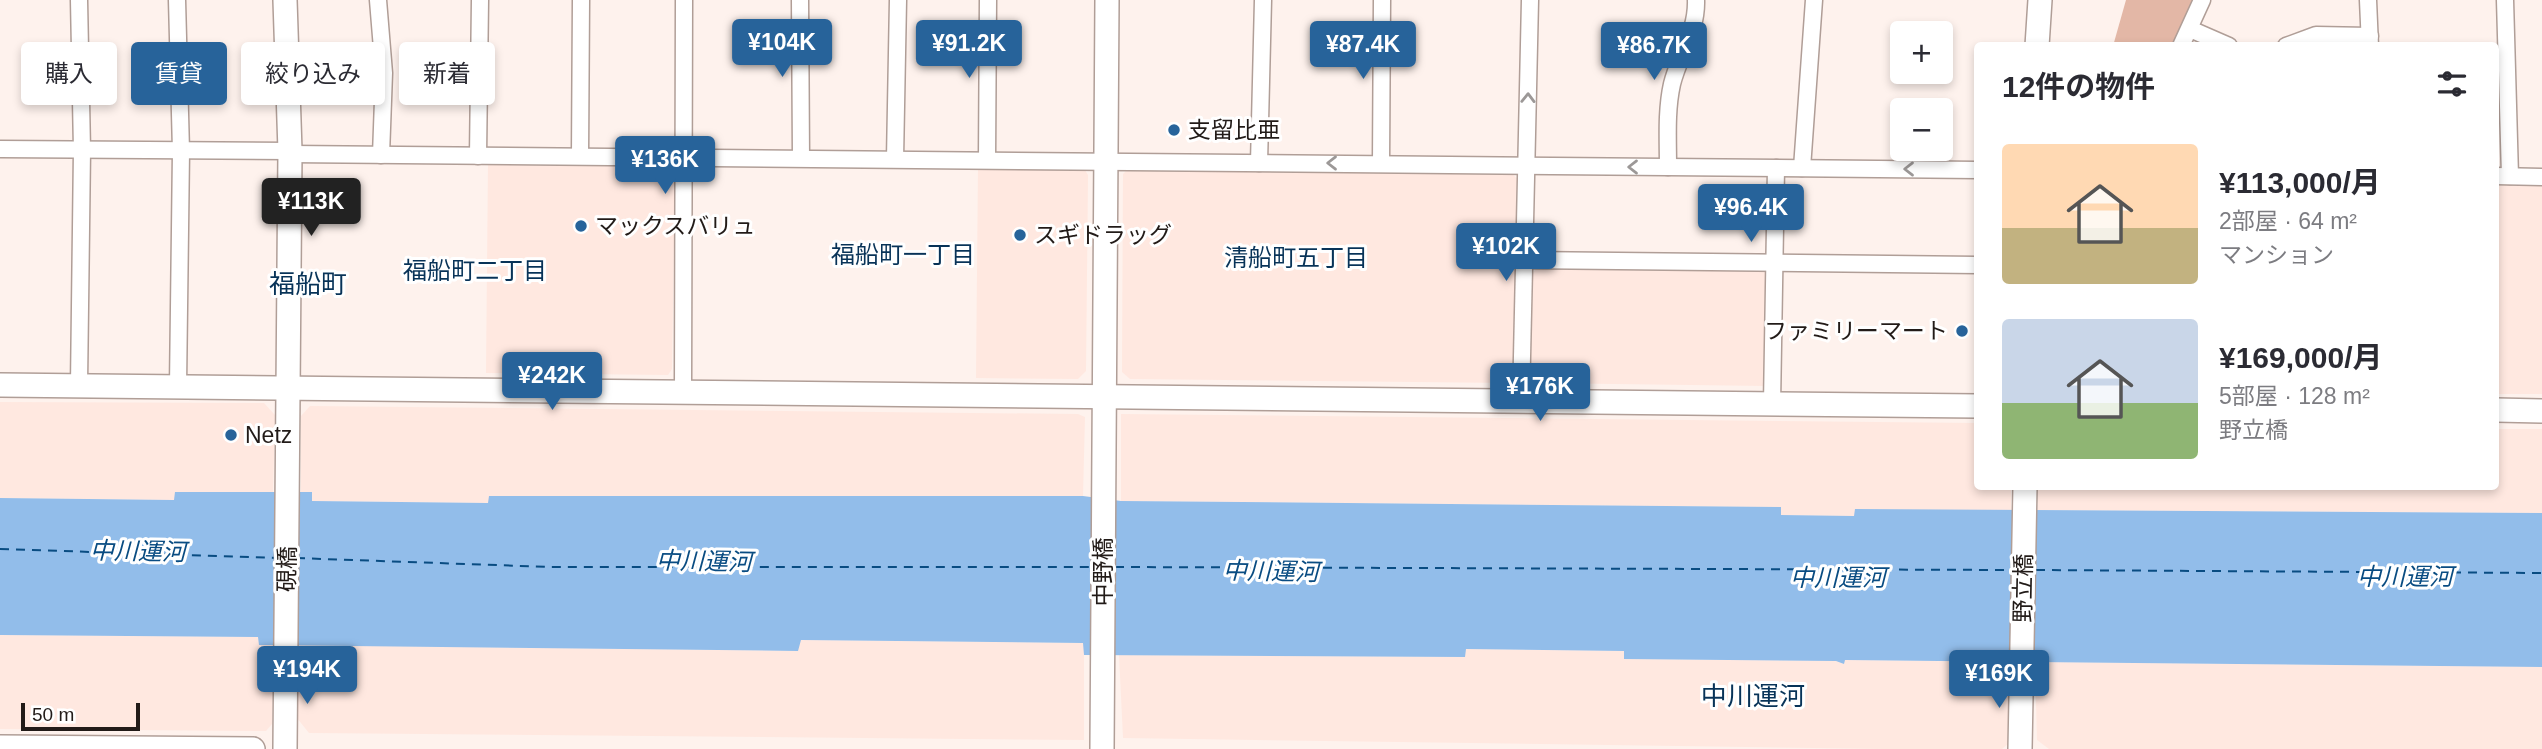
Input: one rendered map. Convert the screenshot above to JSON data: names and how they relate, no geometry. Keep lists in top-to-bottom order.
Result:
{
  "streets": {
    "street": ["硯橋", "中野橋", "野立橋"]
  },
  "districts": [
    "福船町一丁目",
    "清船町五丁目",
    "福船町二丁目",
    "福船町",
    "中川運河"
  ],
  "water": ["中川運河"],
  "places": [
    "支留比亜",
    "マックスバリュ",
    "スギドラッグ",
    "ファミリーマート",
    "Netz"
  ],
  "scale_bar": "50 m",
  "page": {
    "price": [
      "¥104K",
      "¥91.2K",
      "¥87.4K",
      "¥86.7K",
      "¥136K",
      "¥113K",
      "¥96.4K",
      "¥102K",
      "¥242K",
      "¥176K",
      "¥194K",
      "¥169K"
    ],
    "map_buttons": ["+", "−"],
    "chip": [
      "購入",
      "賃貸",
      "絞り込み",
      "新着"
    ],
    "heading": "12件の物件",
    "list": [
      {
        "name": "¥113,000/月",
        "note": "2部屋 · 64 m² · マンション"
      },
      {
        "name": "¥169,000/月",
        "note": "5部屋 · 128 m² · 野立橋"
      }
    ],
    "scale": "50 m"
  }
}
